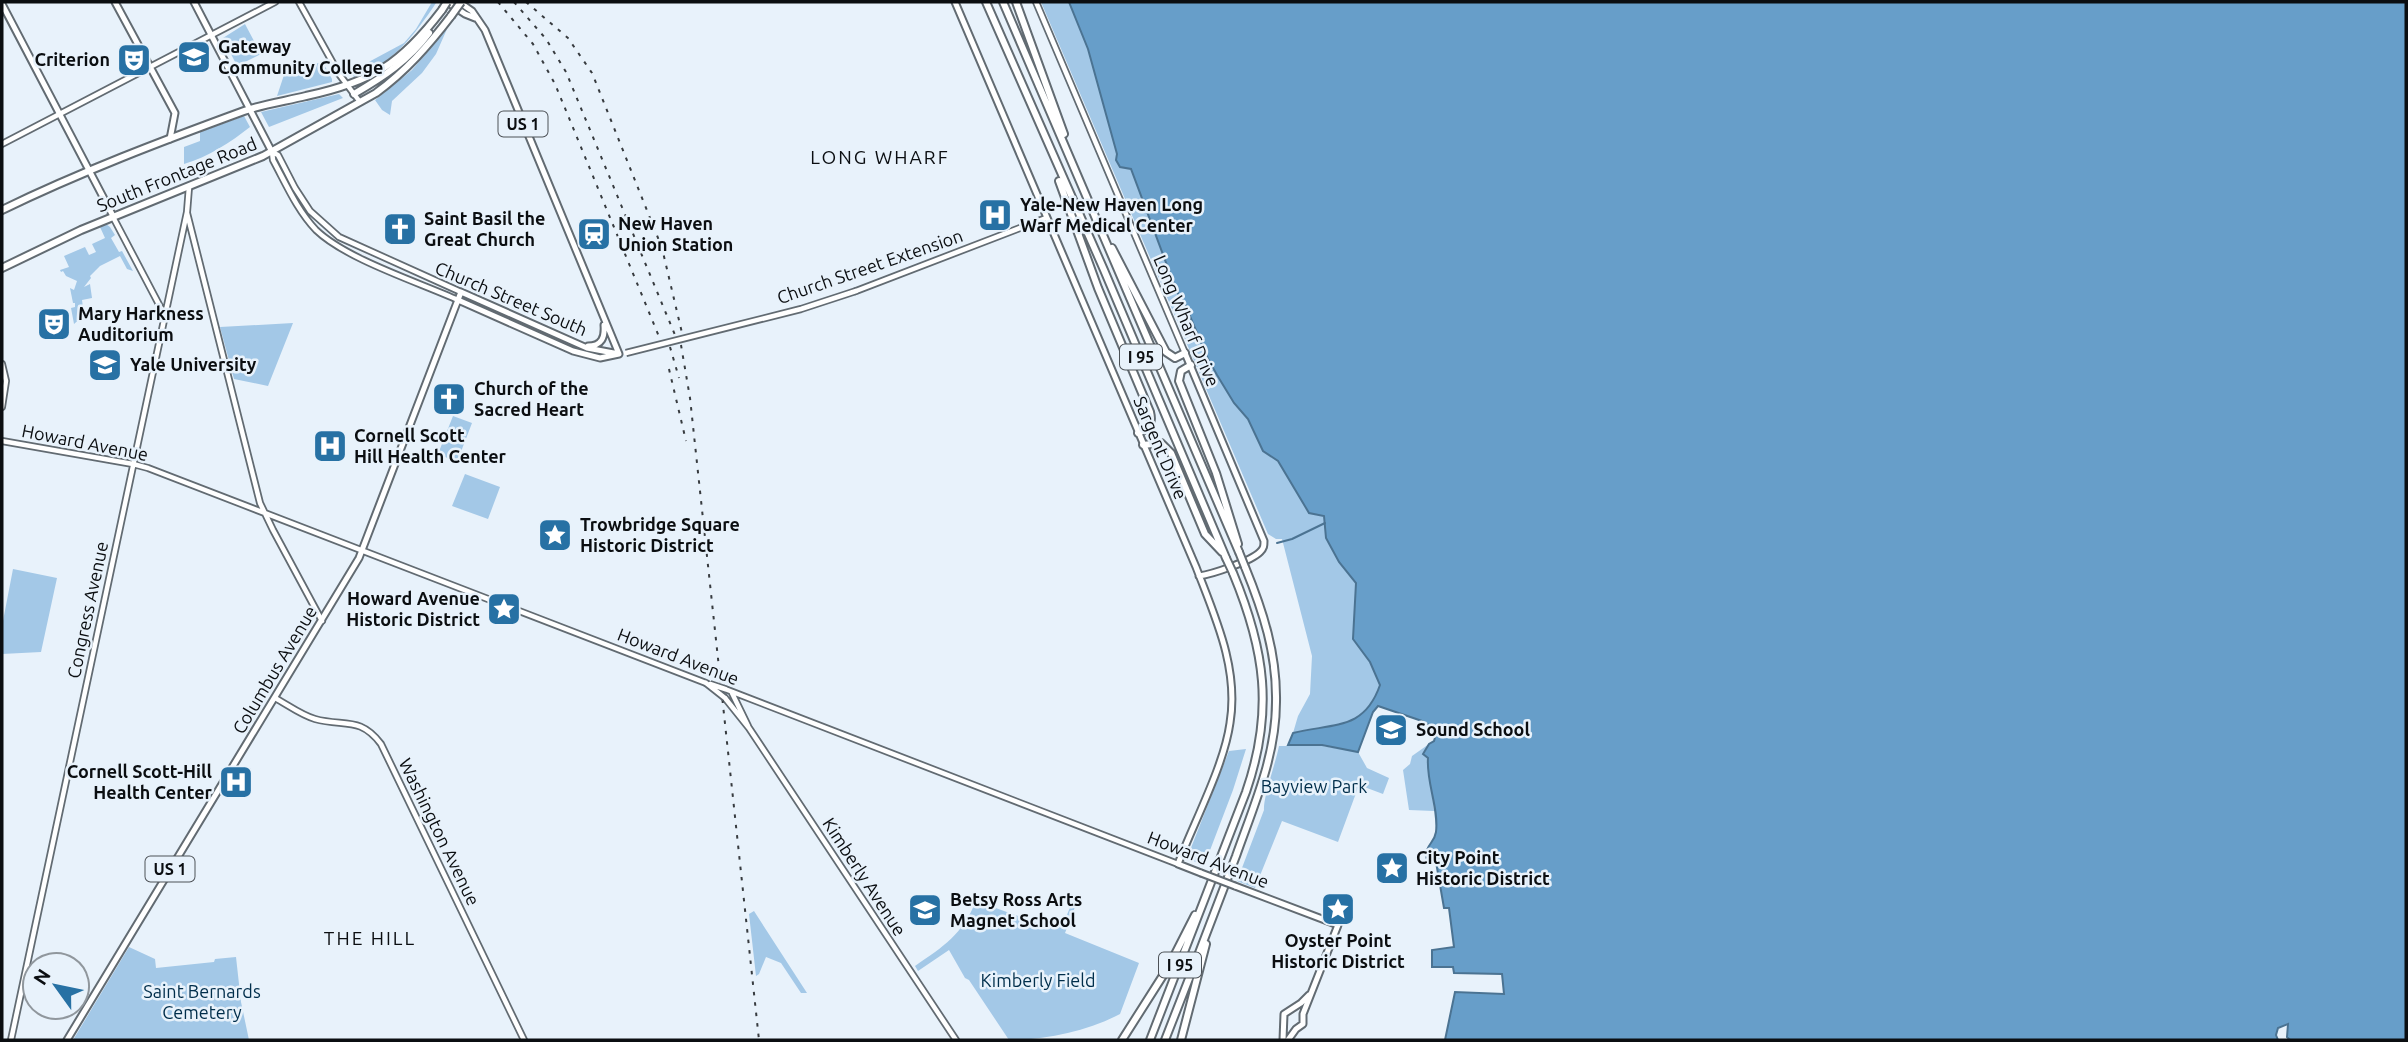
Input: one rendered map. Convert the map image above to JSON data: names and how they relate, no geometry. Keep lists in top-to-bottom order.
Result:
{
  "streets": {
    "highway": ["South Frontage Road", "I 95"],
    "main road": [
      "US 1",
      "Church Street Extension",
      "Church Street South",
      "Long Wharf Drive",
      "Howard Avenue",
      "Sargent Drive",
      "Congress Avenue",
      "Columbus Avenue",
      "Washington Avenue",
      "Kimberly Avenue"
    ]
  },
  "crossings": [
    ["US 1", "South Frontage Road"],
    ["US 1", "Church Street Extension"],
    ["US 1", "Church Street South"],
    ["South Frontage Road", "Church Street South"],
    ["South Frontage Road", "Congress Avenue"],
    ["Church Street Extension", "Church Street South"],
    ["Church Street Extension", "Sargent Drive"],
    ["Church Street South", "Columbus Avenue"],
    ["Long Wharf Drive", "Sargent Drive"],
    ["Howard Avenue", "Sargent Drive"],
    ["Howard Avenue", "Congress Avenue"],
    ["Howard Avenue", "Columbus Avenue"],
    ["Columbus Avenue", "Washington Avenue"]
  ],
  "districts": ["LONG WHARF", "THE HILL"],
  "parks": ["Bayview Park", "Kimberly Field", "Saint Bernards Cemetery"],
  "places": {
    "school or university": [
      "Gateway Community College",
      "Yale University",
      "Sound School",
      "Betsy Ross Arts Magnet School"
    ],
    "theatre": ["Criterion", "Mary Harkness Auditorium"],
    "hospital": ["Yale-New Haven Long Warf Medical Center", "Cornell Scott Hill Health Center", "Cornell Scott-Hill Health Center"],
    "church": ["Saint Basil the Great Church", "Church of the Sacred Heart"],
    "station": ["New Haven Union Station"],
    "place": [
      "Trowbridge Square Historic District",
      "Howard Avenue Historic District",
      "City Point Historic District",
      "Oyster Point Historic District"
    ]
  },
  "north": "top left"
}
